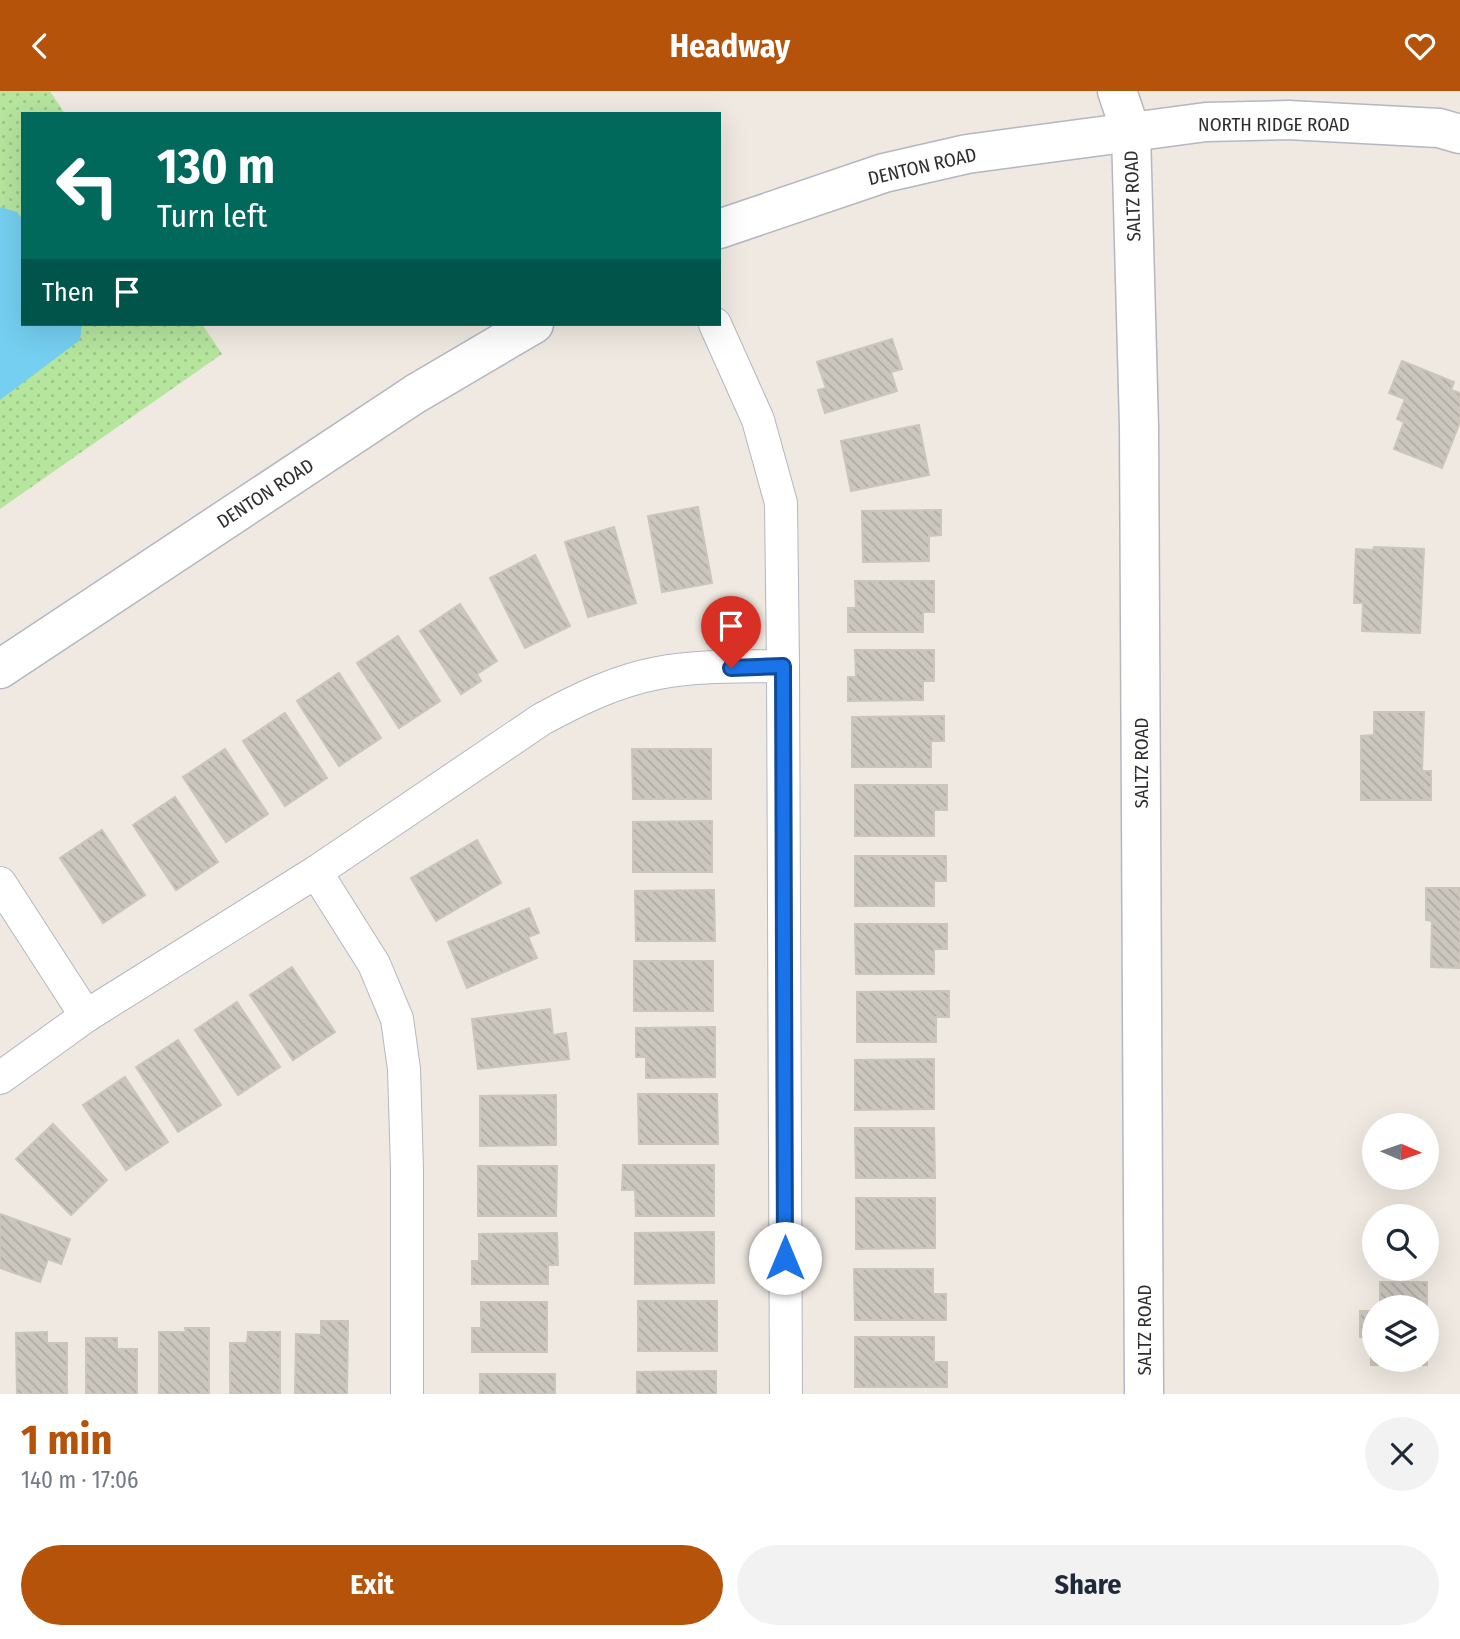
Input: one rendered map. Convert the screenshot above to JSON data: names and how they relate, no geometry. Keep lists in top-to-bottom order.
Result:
{
  "streets": {
    "street": ["NORTH RIDGE ROAD", "DENTON ROAD", "SALTZ ROAD"]
  },
  "crossings": [
    ["NORTH RIDGE ROAD", "DENTON ROAD"],
    ["NORTH RIDGE ROAD", "SALTZ ROAD"],
    ["DENTON ROAD", "SALTZ ROAD"]
  ],
  "north": "right",
  "page": {
    "header": "Headway",
    "turn": ["130 m", "Turn left"],
    "then": "Then",
    "heading": ["1 min", "140 m · 17:06"],
    "buttons": ["Exit", "Share"]
  }
}
